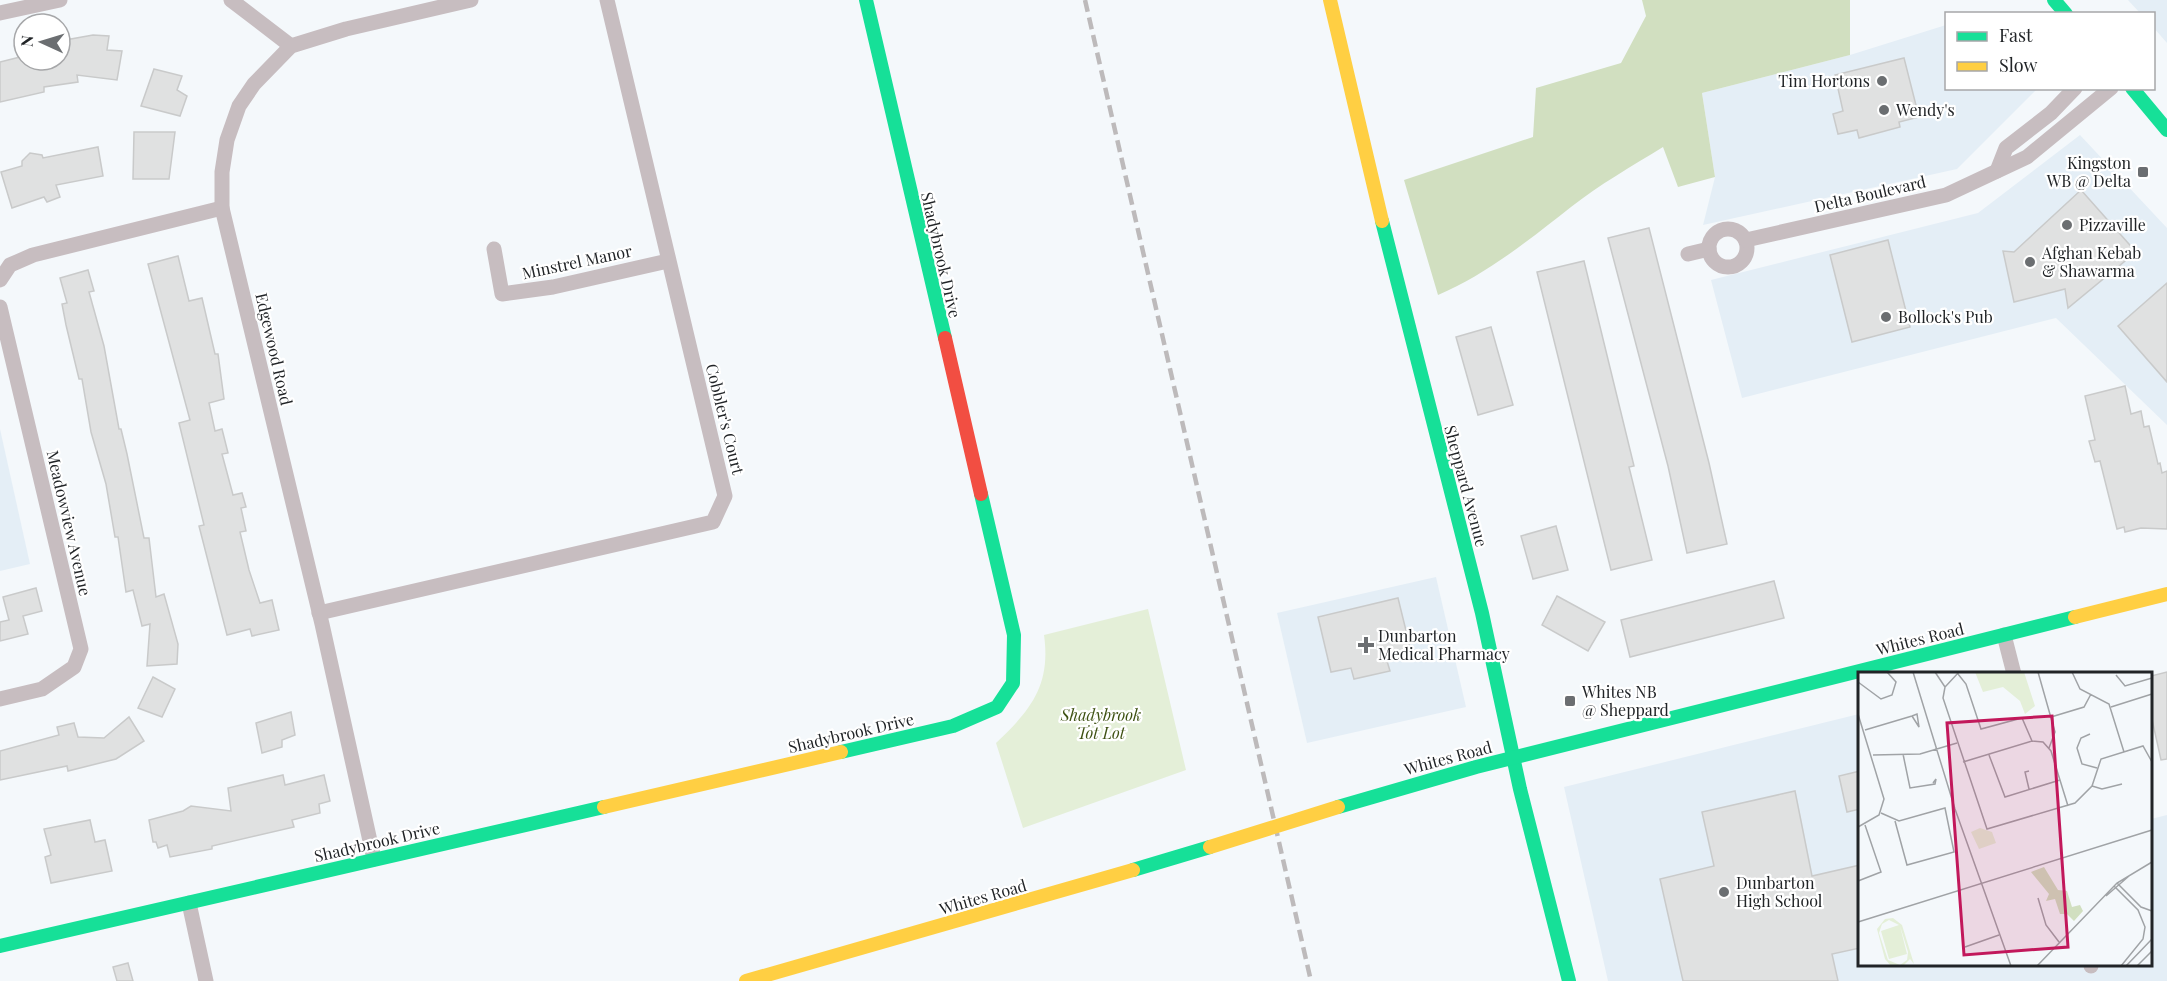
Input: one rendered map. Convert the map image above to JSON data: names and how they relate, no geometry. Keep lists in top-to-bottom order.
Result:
{
  "streets": {
    "street": [
      "Delta Boulevard",
      "Shadybrook Drive",
      "Minstrel Manor",
      "Edgewood Road",
      "Cobbler's Court",
      "Sheppard Avenue",
      "Meadowview Avenue",
      "Whites Road"
    ]
  },
  "crossings": [
    ["Shadybrook Drive", "Edgewood Road"],
    ["Minstrel Manor", "Cobbler's Court"],
    ["Edgewood Road", "Cobbler's Court"],
    ["Sheppard Avenue", "Whites Road"]
  ],
  "parks": ["Shadybrook Tot Lot"],
  "places": {
    "other": [
      "Tim Hortons",
      "Wendy's",
      "Pizzaville",
      "Afghan Kebab & Shawarma",
      "Bollock's Pub",
      "Dunbarton High School"
    ],
    "transit": ["Kingston WB @ Delta", "Whites NB @ Sheppard"],
    "health": ["Dunbarton Medical Pharmacy"]
  },
  "legend": ["Fast", "Slow"],
  "north": "left"
}
